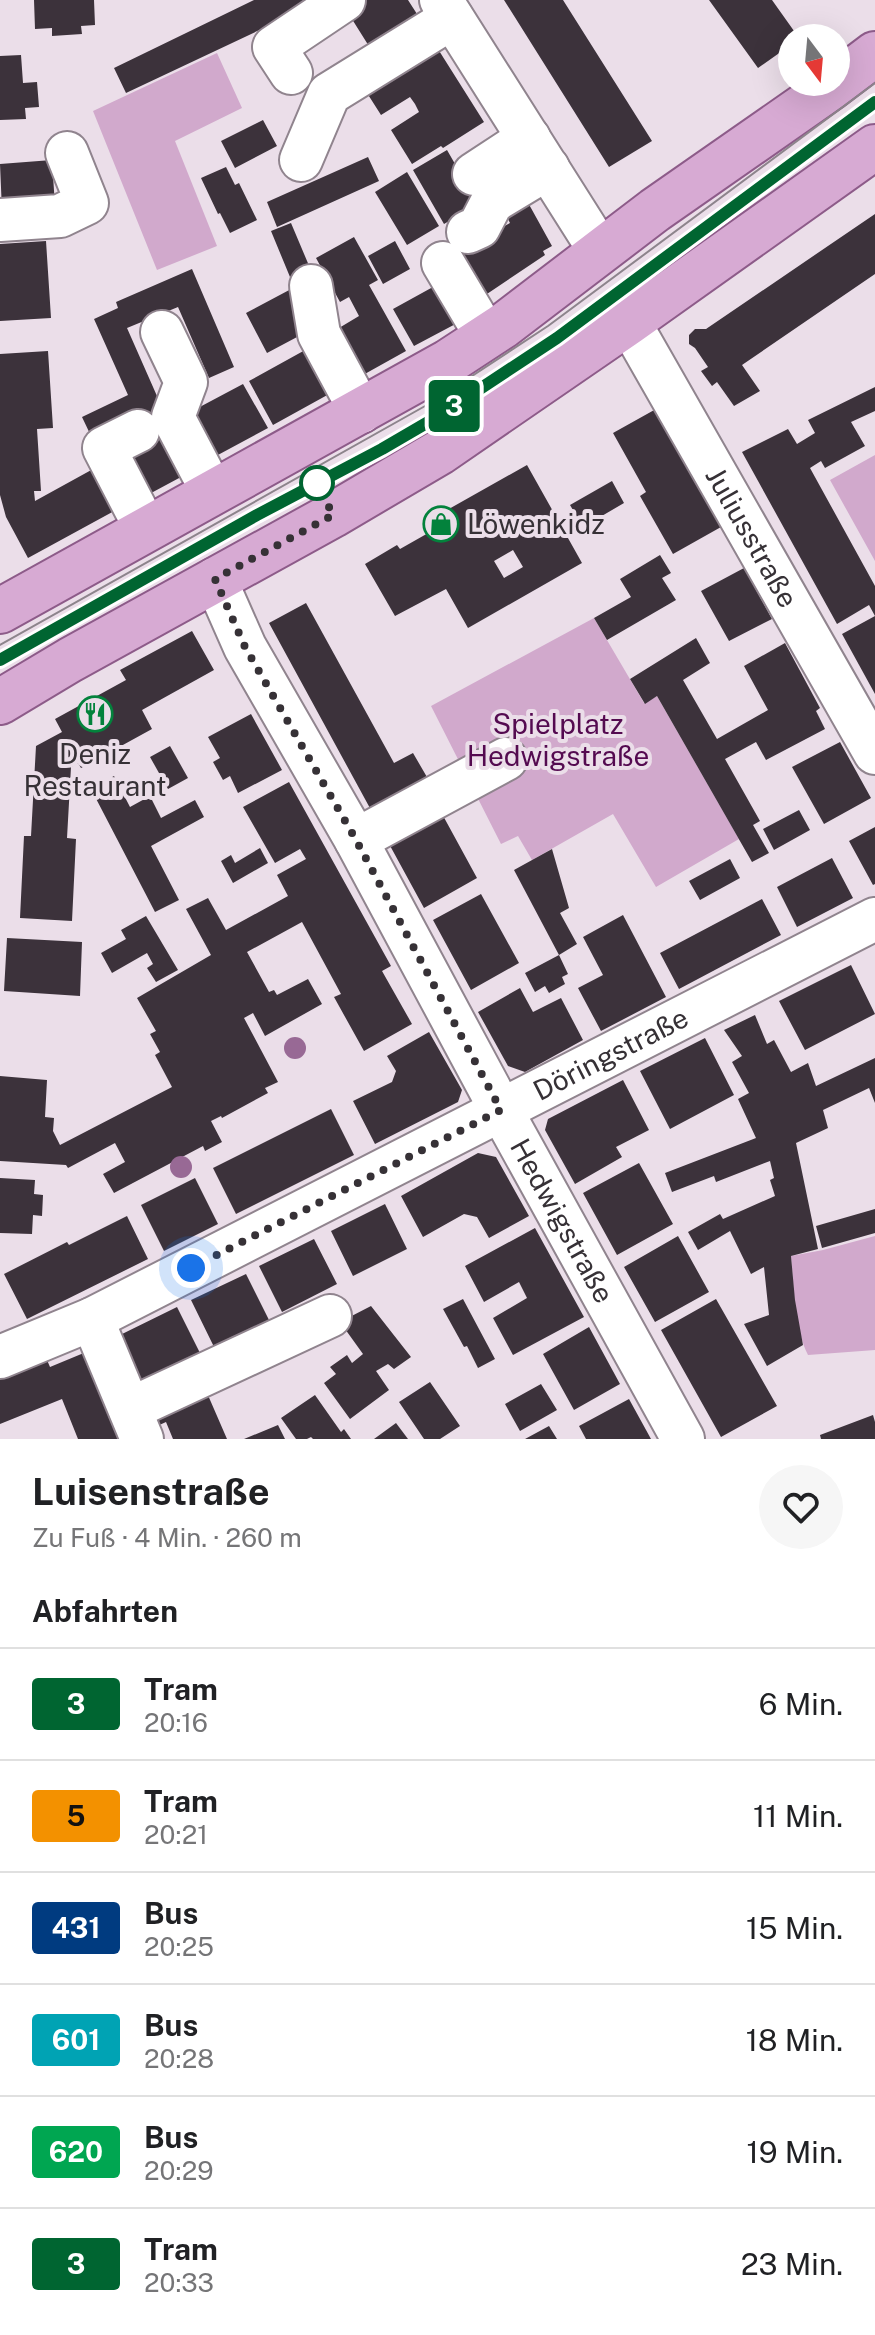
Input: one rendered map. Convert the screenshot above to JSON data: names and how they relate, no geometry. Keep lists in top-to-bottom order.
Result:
{
  "streets": {
    "street": ["Juliusstraße", "Döringstraße", "Hedwigstraße"]
  },
  "crossings": [
    ["Döringstraße", "Hedwigstraße"]
  ],
  "parks": ["Spielplatz Hedwigstraße"],
  "places": {
    "shop": ["Löwenkidz"],
    "restaurant": ["Deniz Restaurant"]
  },
  "lines": ["tram line 3"],
  "north": "bottom",
  "page": {
    "on_map": "3",
    "heading": [
      ["Luisenstraße", "Zu Fuß · 4 Min. · 260 m"],
      "Abfahrten"
    ],
    "list": [
      {
        "mark": "3",
        "name": "Tram",
        "note": "20:16",
        "value": "6 Min."
      },
      {
        "mark": "5",
        "name": "Tram",
        "note": "20:21",
        "value": "11 Min."
      },
      {
        "mark": "431",
        "name": "Bus",
        "note": "20:25",
        "value": "15 Min."
      },
      {
        "mark": "601",
        "name": "Bus",
        "note": "20:28",
        "value": "18 Min."
      },
      {
        "mark": "620",
        "name": "Bus",
        "note": "20:29",
        "value": "19 Min."
      },
      {
        "mark": "3",
        "name": "Tram",
        "note": "20:33",
        "value": "23 Min."
      }
    ]
  }
}
